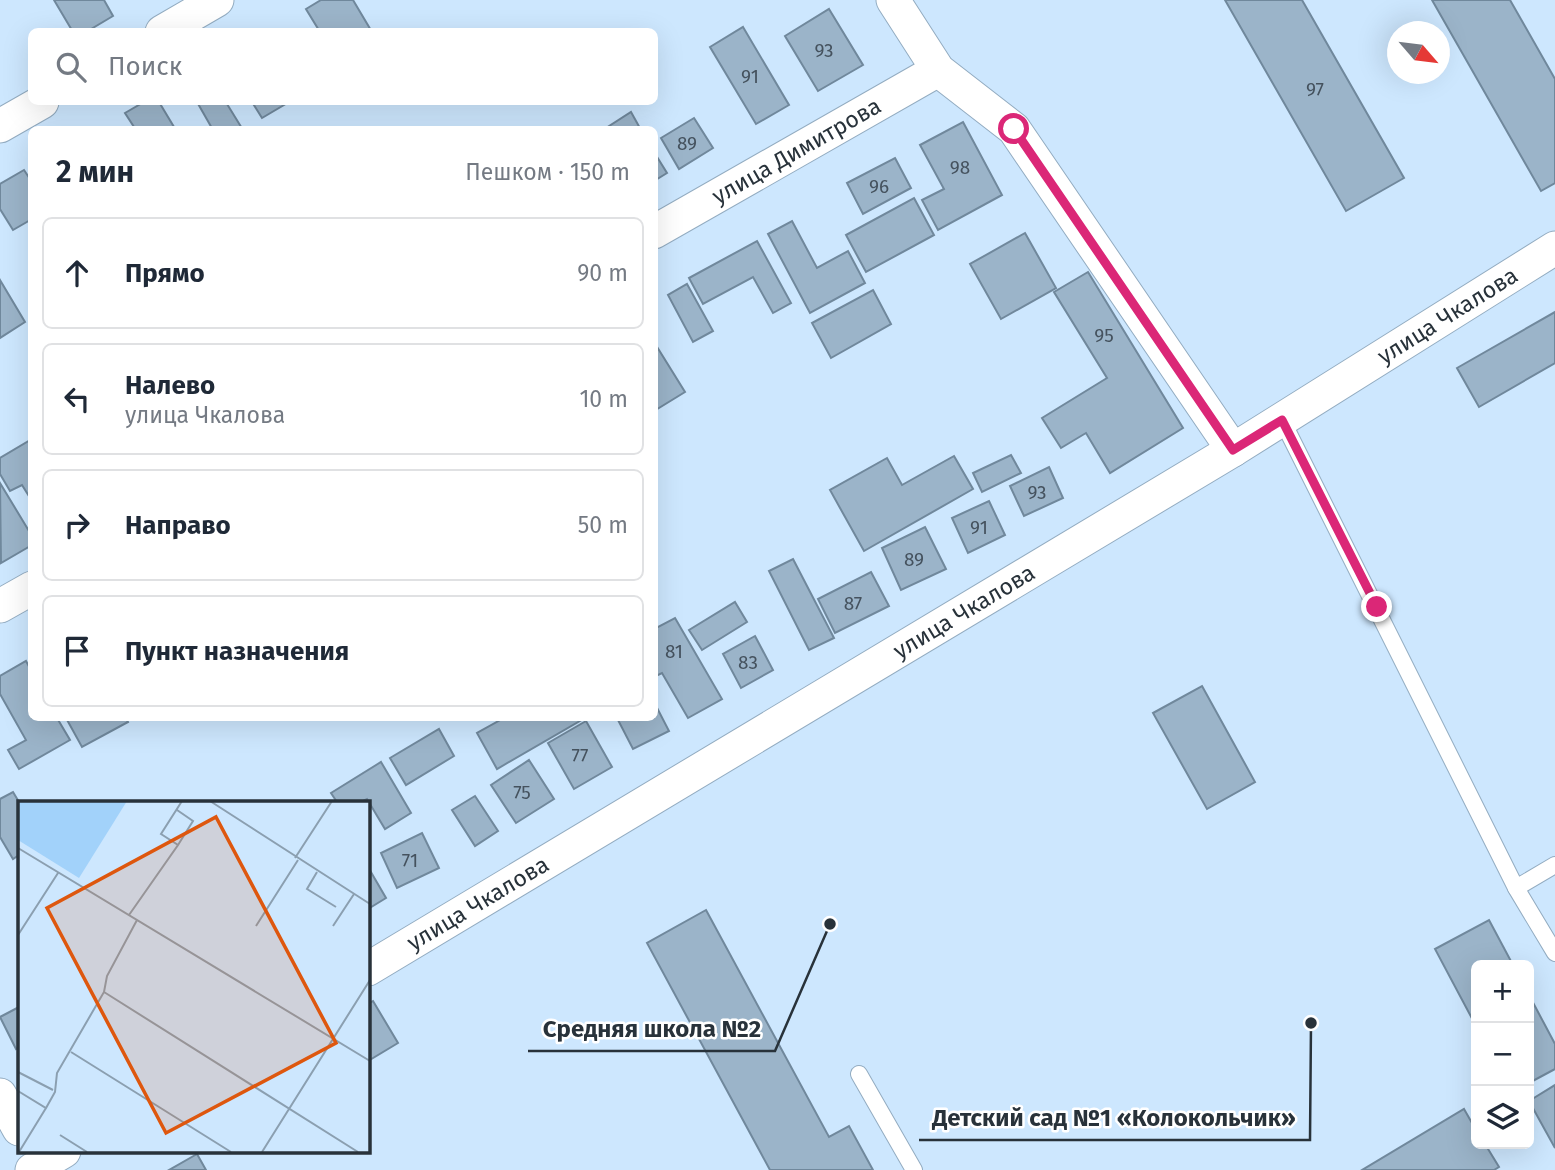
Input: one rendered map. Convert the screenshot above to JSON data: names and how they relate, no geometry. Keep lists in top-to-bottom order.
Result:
{
  "streets": {
    "street": ["улица Димитрова", "улица Чкалова"]
  },
  "places": ["Средняя школа №2", "Детский сад №1 «Колокольчик»"],
  "house_numbers": [
    "93",
    "91",
    "97",
    "89",
    "98",
    "96",
    "95",
    "93",
    "91",
    "89",
    "87",
    "81",
    "83",
    "77",
    "75",
    "71"
  ],
  "north": "bottom right",
  "page": {
    "search": "Поиск",
    "heading": ["2 мин", "Пешком · 150 m"],
    "list": [
      ["Прямо", "90 m"],
      ["Налево", "улица Чкалова", "10 m"],
      ["Направо", "50 m"],
      "Пункт назначения"
    ],
    "map_buttons": ["+", "−"]
  }
}
